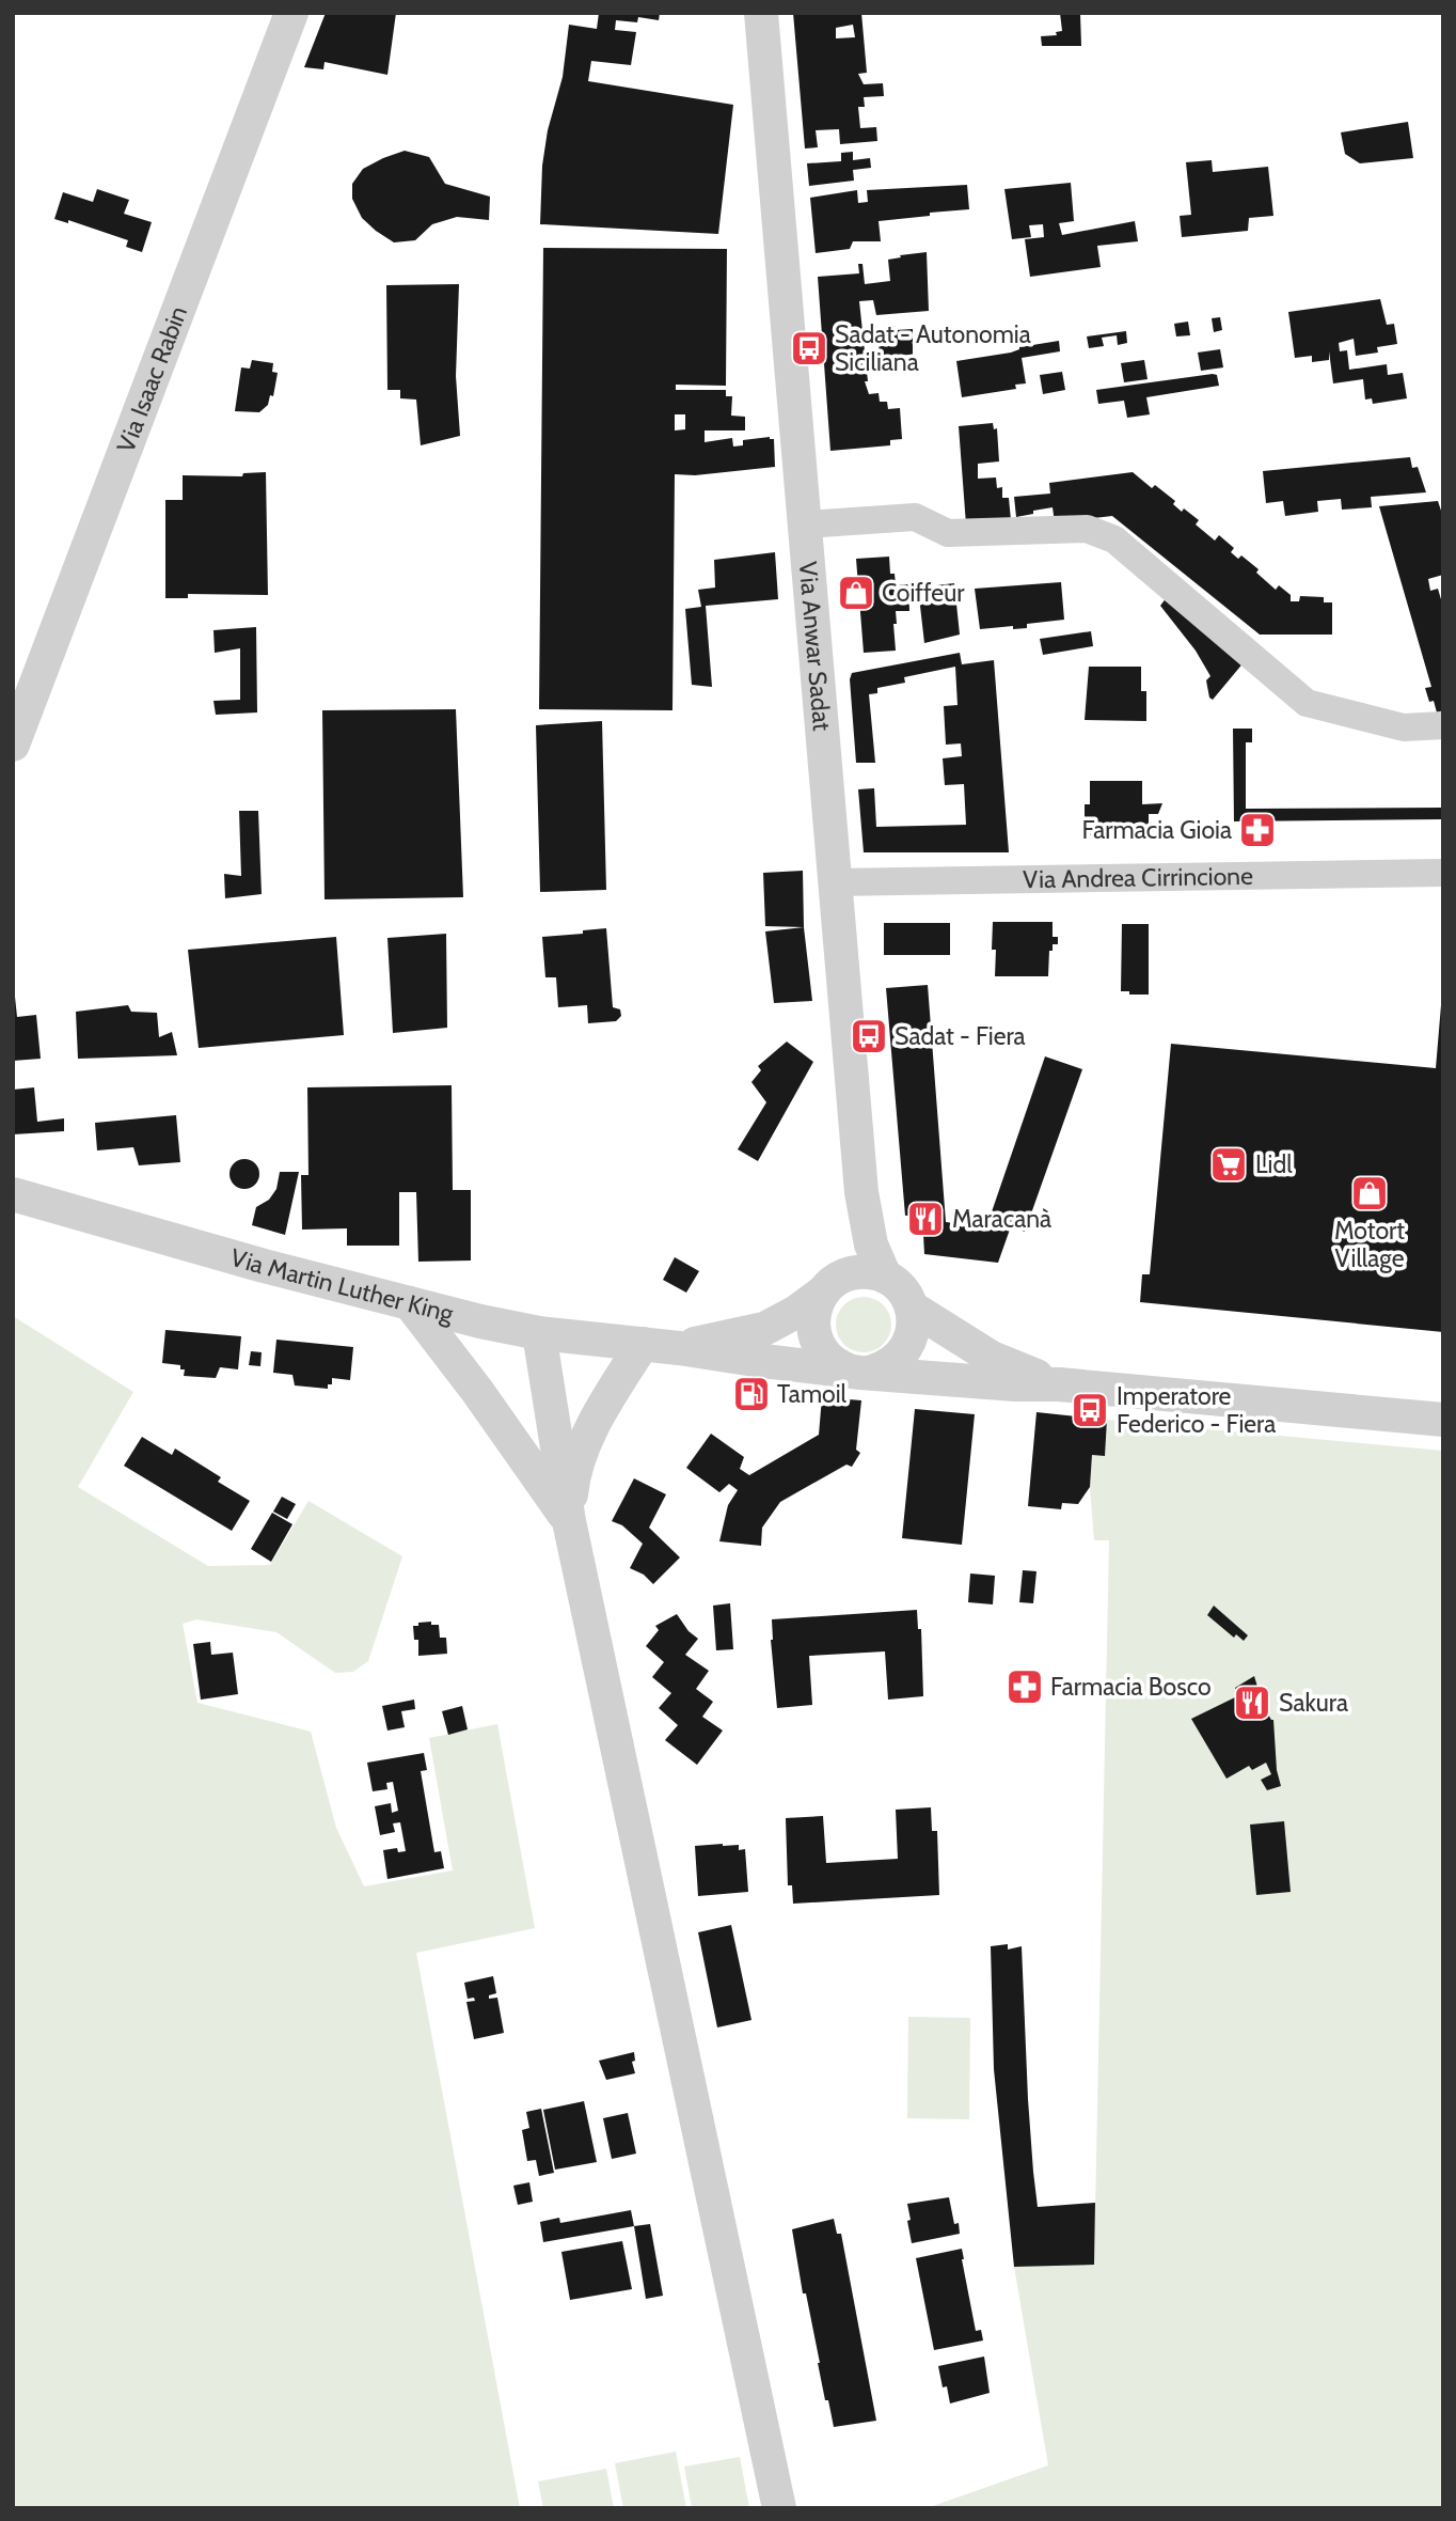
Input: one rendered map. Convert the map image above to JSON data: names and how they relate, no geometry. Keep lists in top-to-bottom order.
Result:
{
  "streets": {
    "street": [
      "Via Isaac Rabin",
      "Via Anwar Sadat",
      "Via Andrea Cirrincione",
      "Via Martin Luther King"
    ]
  },
  "crossings": [
    ["Via Anwar Sadat", "Via Andrea Cirrincione"],
    ["Via Anwar Sadat", "Via Martin Luther King"]
  ],
  "places": {
    "bus stop": ["Sadat - Autonomia Siciliana", "Sadat - Fiera", "Imperatore Federico - Fiera"],
    "shop": ["Coiffeur", "Motort Village"],
    "pharmacy": ["Farmacia Gioia", "Farmacia Bosco"],
    "supermarket": ["Lidl"],
    "restaurant": ["Maracanà", "Sakura"],
    "fuel station": ["Tamoil"]
  }
}
